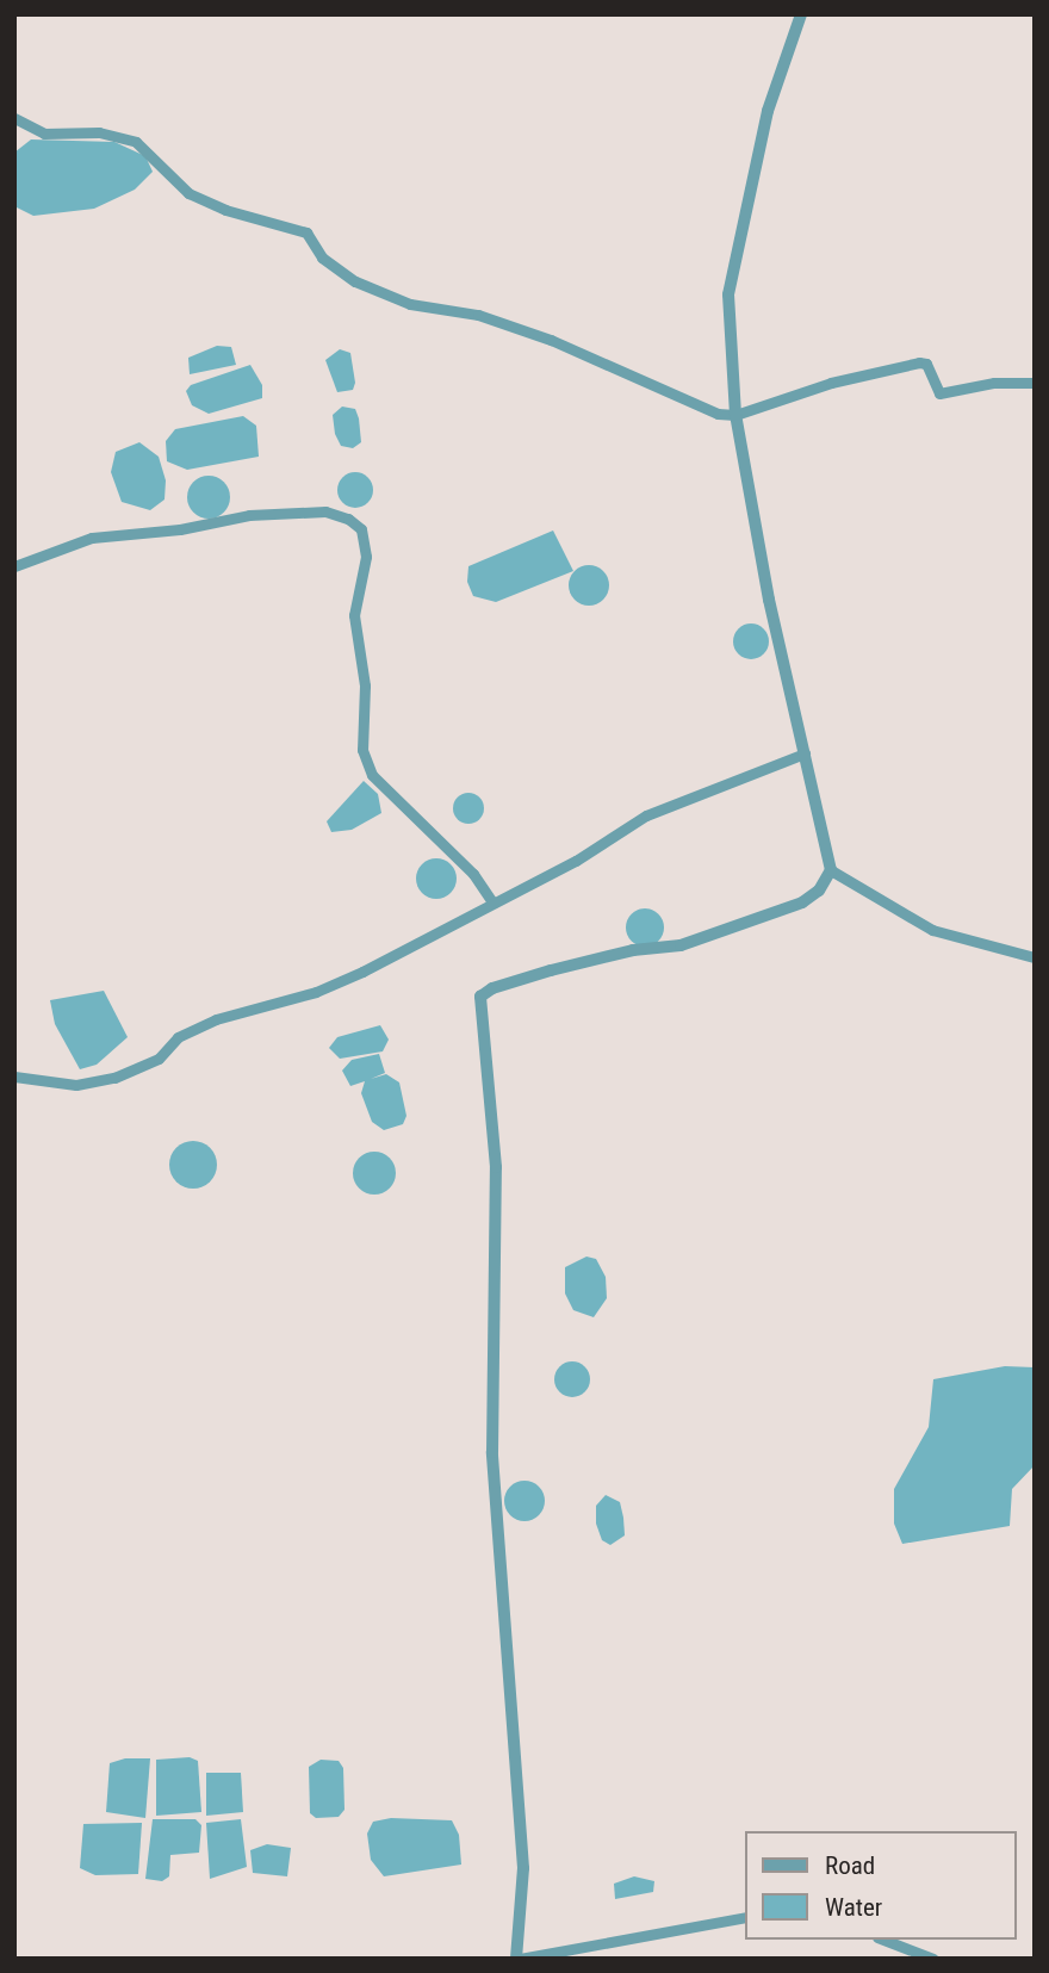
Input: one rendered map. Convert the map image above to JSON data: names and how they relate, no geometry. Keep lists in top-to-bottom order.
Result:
{
  "legend": ["Road", "Water"]
}
